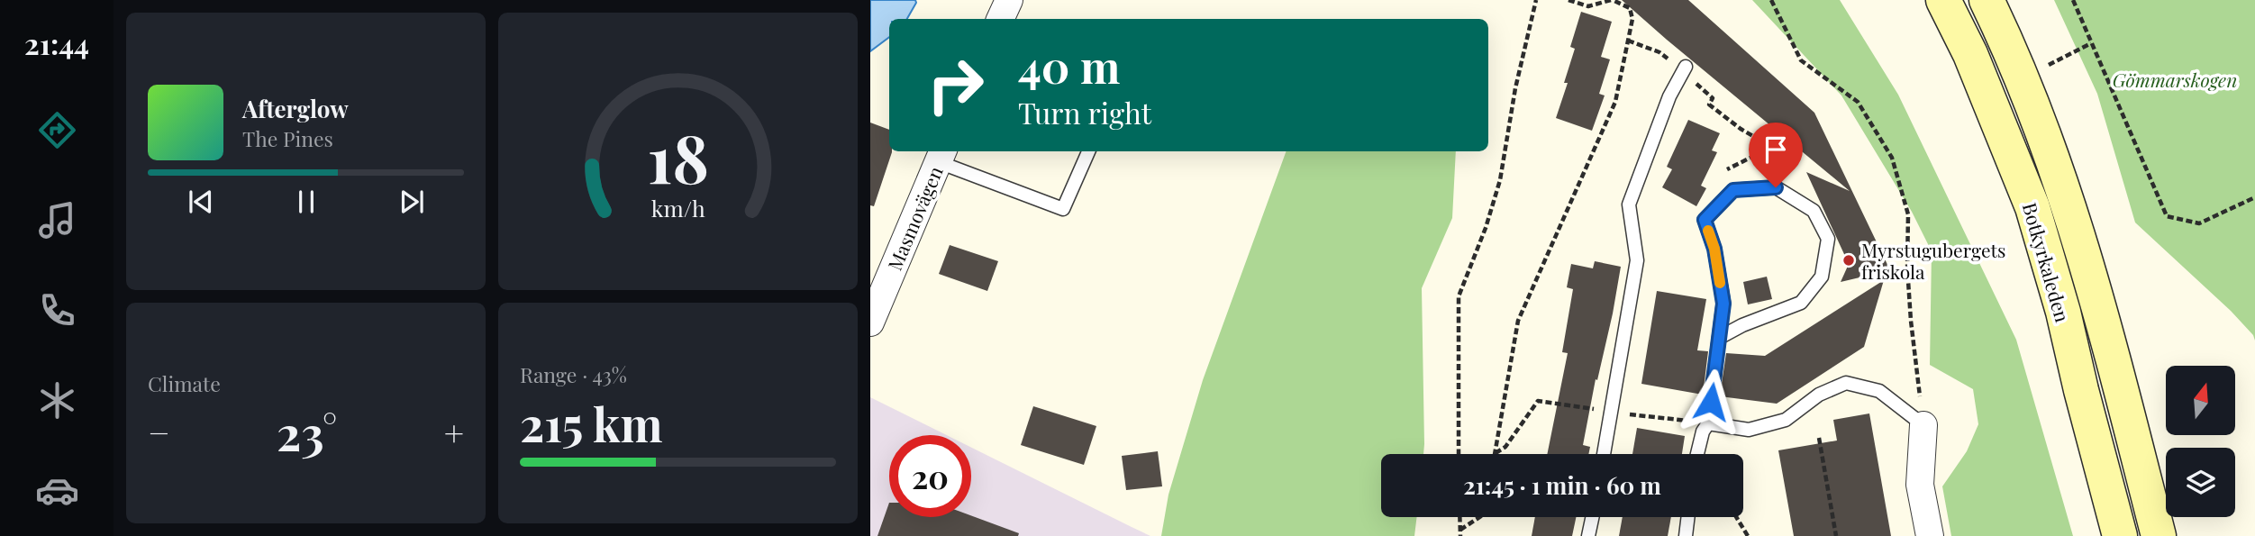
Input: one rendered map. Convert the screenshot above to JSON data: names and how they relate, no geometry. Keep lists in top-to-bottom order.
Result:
{
  "streets": {
    "main road": ["Botkyrkaleden"],
    "street": ["Masmovägen"]
  },
  "parks": ["Gömmarskogen"],
  "places": ["Myrstugubergets friskola"],
  "north": "top",
  "page": {
    "tabs": "21:44",
    "turn": ["40 m", "Turn right"],
    "song": ["Afterglow", "The Pines"],
    "tile": [
      "Climate",
      ["Range · 43%", "215 km"]
    ],
    "heat": ["−", "23°", "+"],
    "limit": "20",
    "trip": "21:45 · 1 min · 60 m",
    "gauge": ["18", "km/h"]
  }
}
